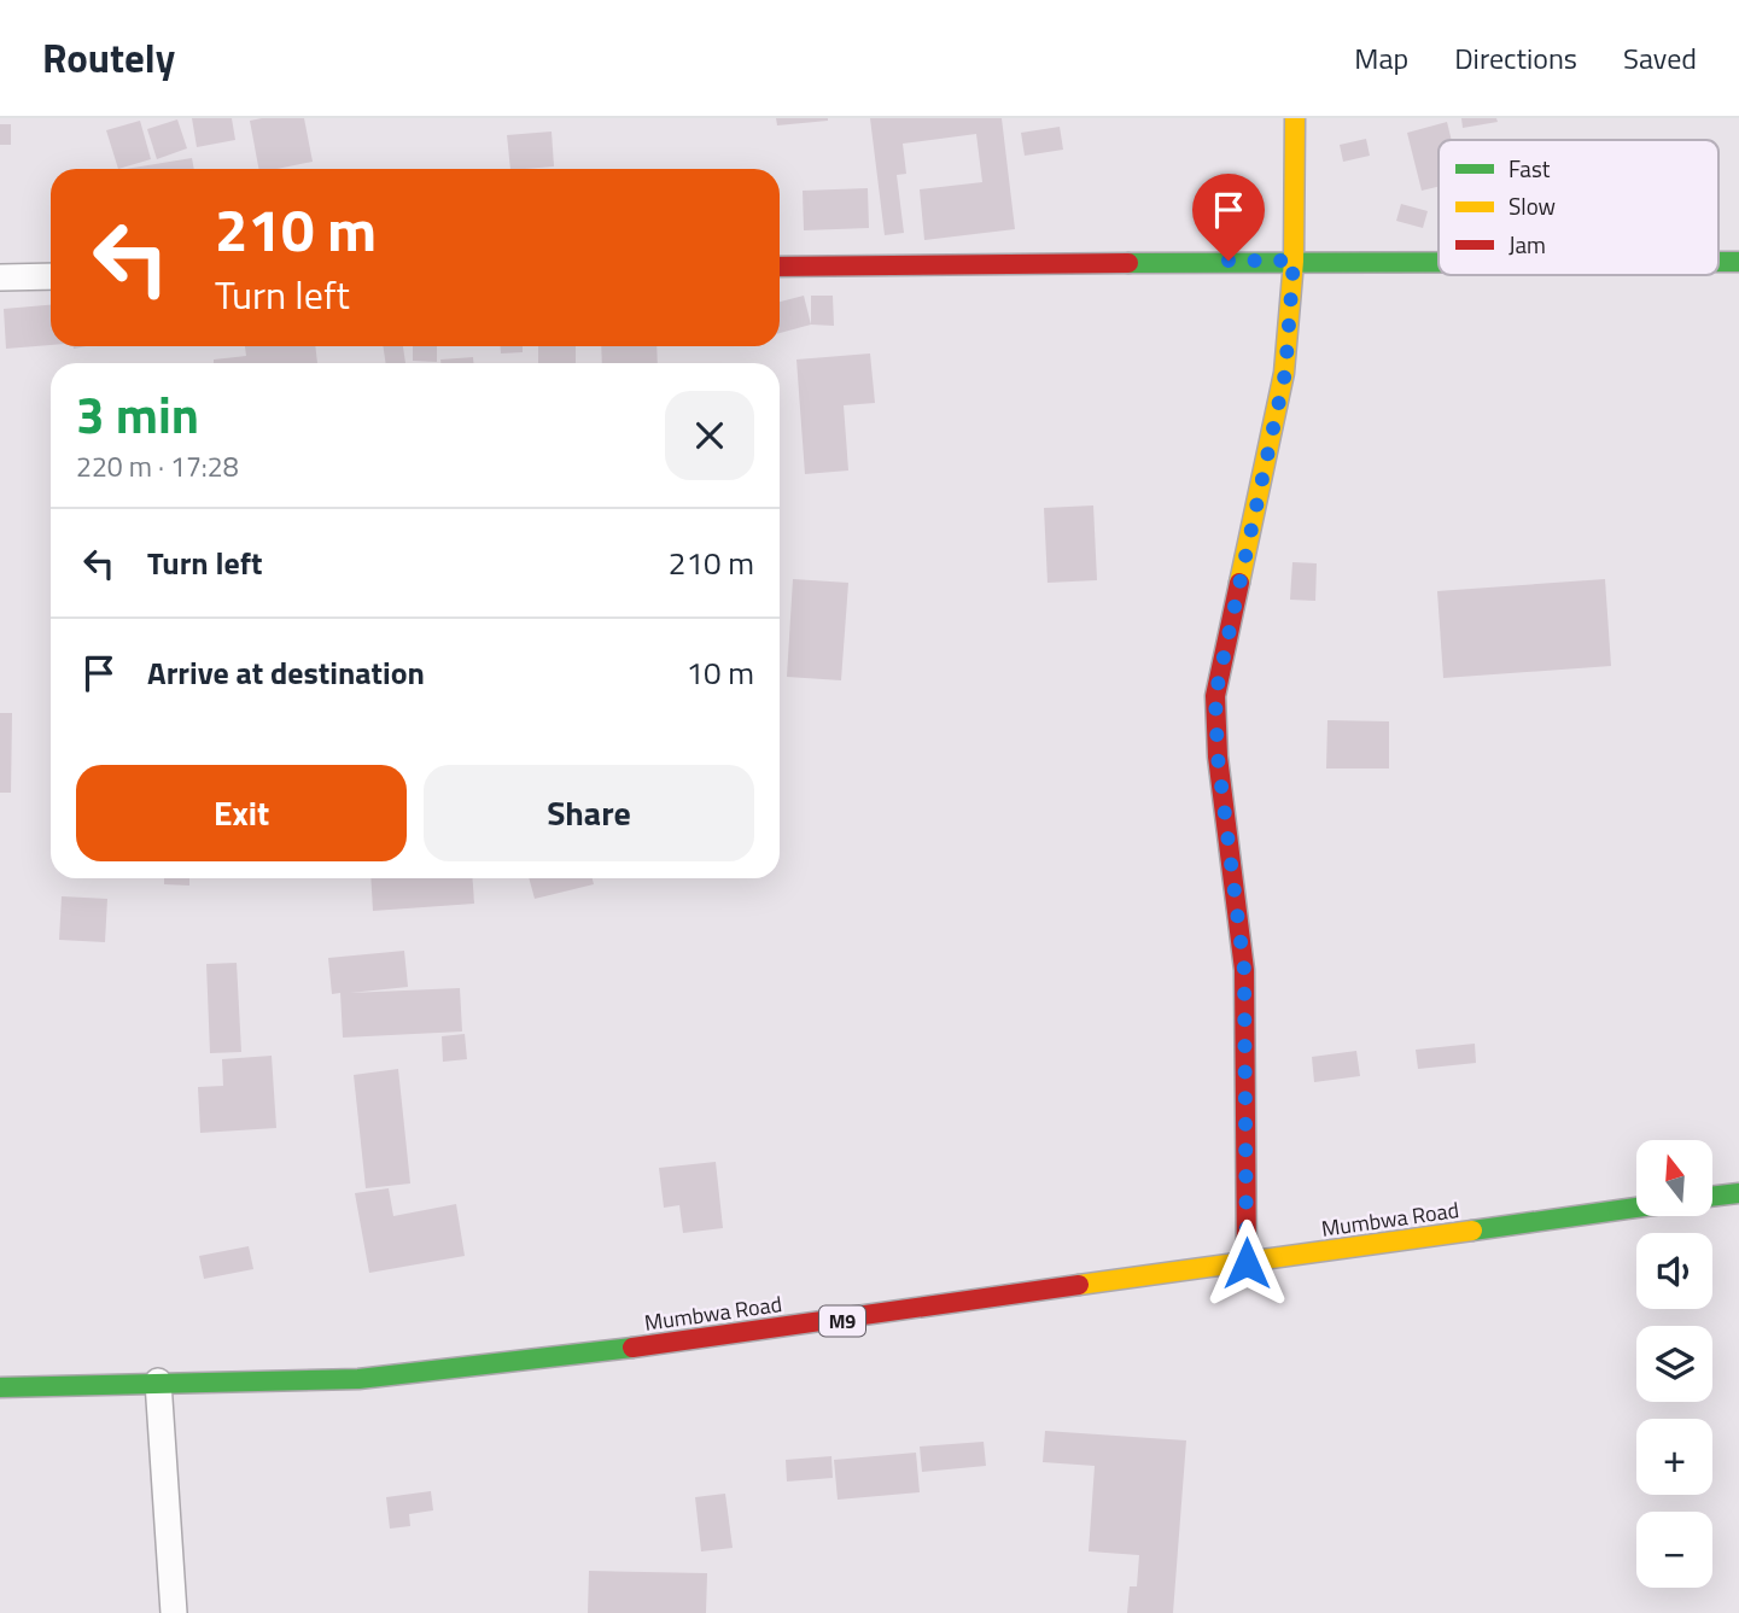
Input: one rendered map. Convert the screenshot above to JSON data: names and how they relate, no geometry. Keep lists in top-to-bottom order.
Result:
{
  "streets": {
    "street": ["Mumbwa Road", "M9"]
  },
  "legend": ["Fast", "Slow", "Jam"],
  "north": "top",
  "page": {
    "header": "Routely",
    "nav": ["Map", "Directions", "Saved"],
    "turn": ["210 m", "Turn left"],
    "heading": ["3 min", "220 m · 17:28"],
    "list": [
      {
        "name": "Turn left",
        "value": "210 m"
      },
      {
        "name": "Arrive at destination",
        "value": "10 m"
      }
    ],
    "buttons": ["Exit", "Share"],
    "map_buttons": ["+", "−"]
  }
}
